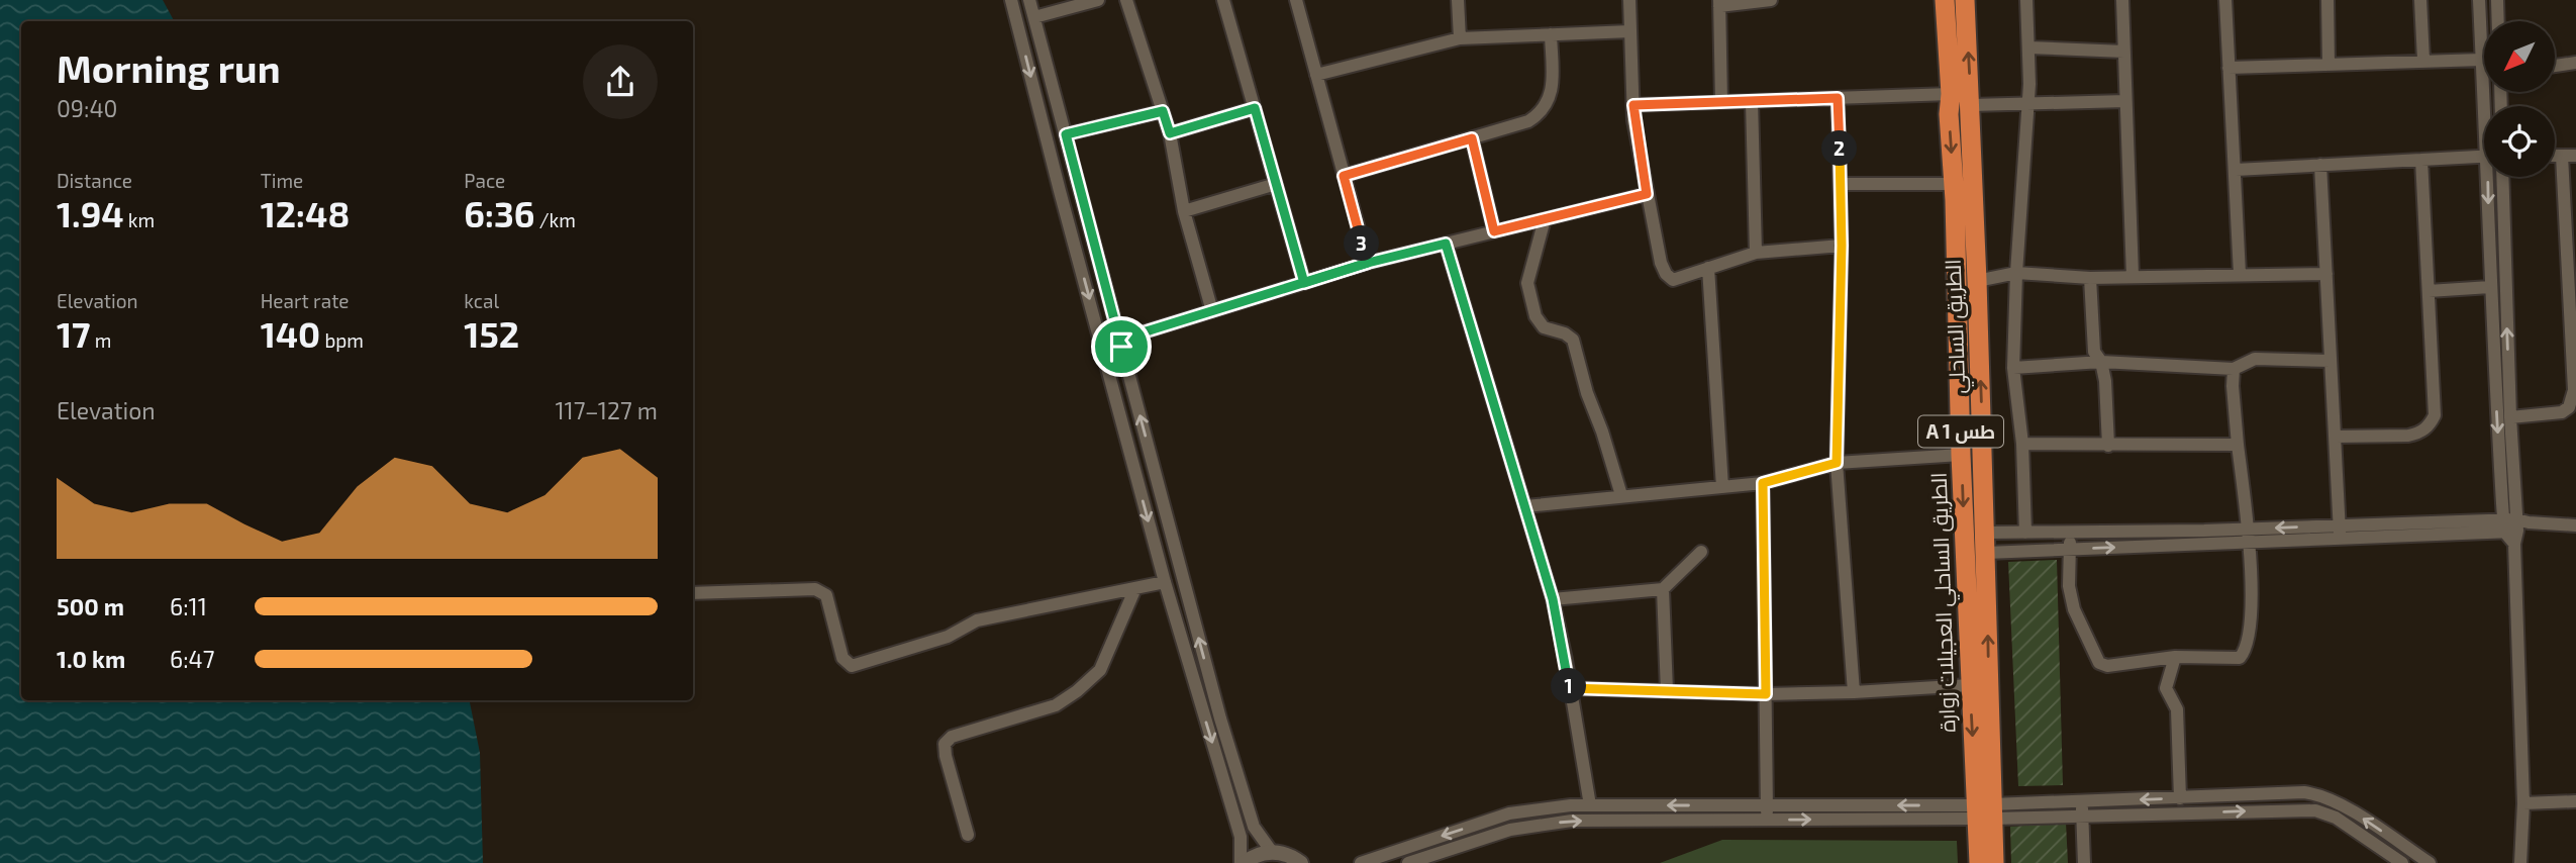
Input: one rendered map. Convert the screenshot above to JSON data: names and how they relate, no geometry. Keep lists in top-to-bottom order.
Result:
{
  "streets": {
    "highway": ["الطريق الساحلي", "A 1 طس", "الطريق الساحلي العجيلات زوارة"]
  },
  "crossings": [
    ["الطريق الساحلي", "الطريق الساحلي العجيلات زوارة"]
  ],
  "one_way": ["الطريق الساحلي", "الطريق الساحلي العجيلات زوارة"],
  "north": "bottom left",
  "page": {
    "heading": ["Morning run", "09:40"],
    "pins": ["2", "3", "1"],
    "stats": [
      ["Distance", "1.94 km"],
      ["Time", "12:48"],
      ["Pace", "6:36 /km"],
      ["Elevation", "17 m"],
      ["Heart rate", "140 bpm"],
      ["kcal", "152"]
    ],
    "chart": ["Elevation", "117–127 m"],
    "list": [
      {
        "name": "500 m",
        "note": "6:11"
      },
      {
        "name": "1.0 km",
        "note": "6:47"
      }
    ]
  }
}
